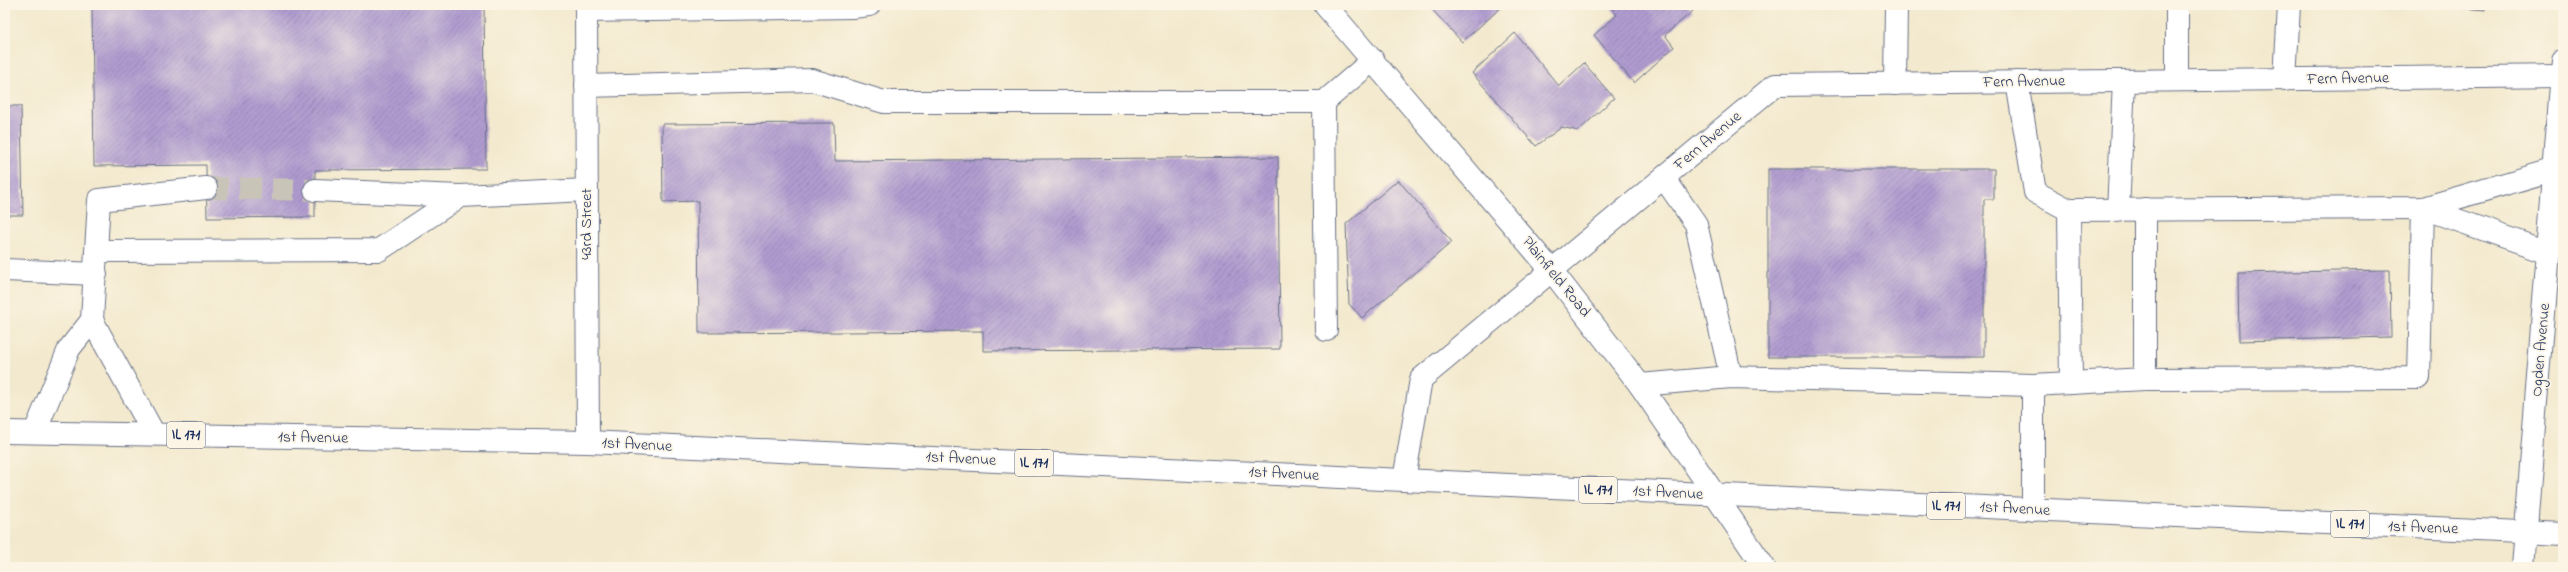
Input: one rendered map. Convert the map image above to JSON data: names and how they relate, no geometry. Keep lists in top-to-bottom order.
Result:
{
  "streets": {
    "main road": [
      "Fern Avenue",
      "43rd Street",
      "Plainfield Road",
      "Ogden Avenue",
      "IL 171",
      "1st Avenue"
    ]
  },
  "crossings": [
    ["Fern Avenue", "Plainfield Road"],
    ["Fern Avenue", "Ogden Avenue"],
    ["Fern Avenue", "1st Avenue"],
    ["43rd Street", "1st Avenue"],
    ["Plainfield Road", "1st Avenue"],
    ["Ogden Avenue", "1st Avenue"]
  ]
}
